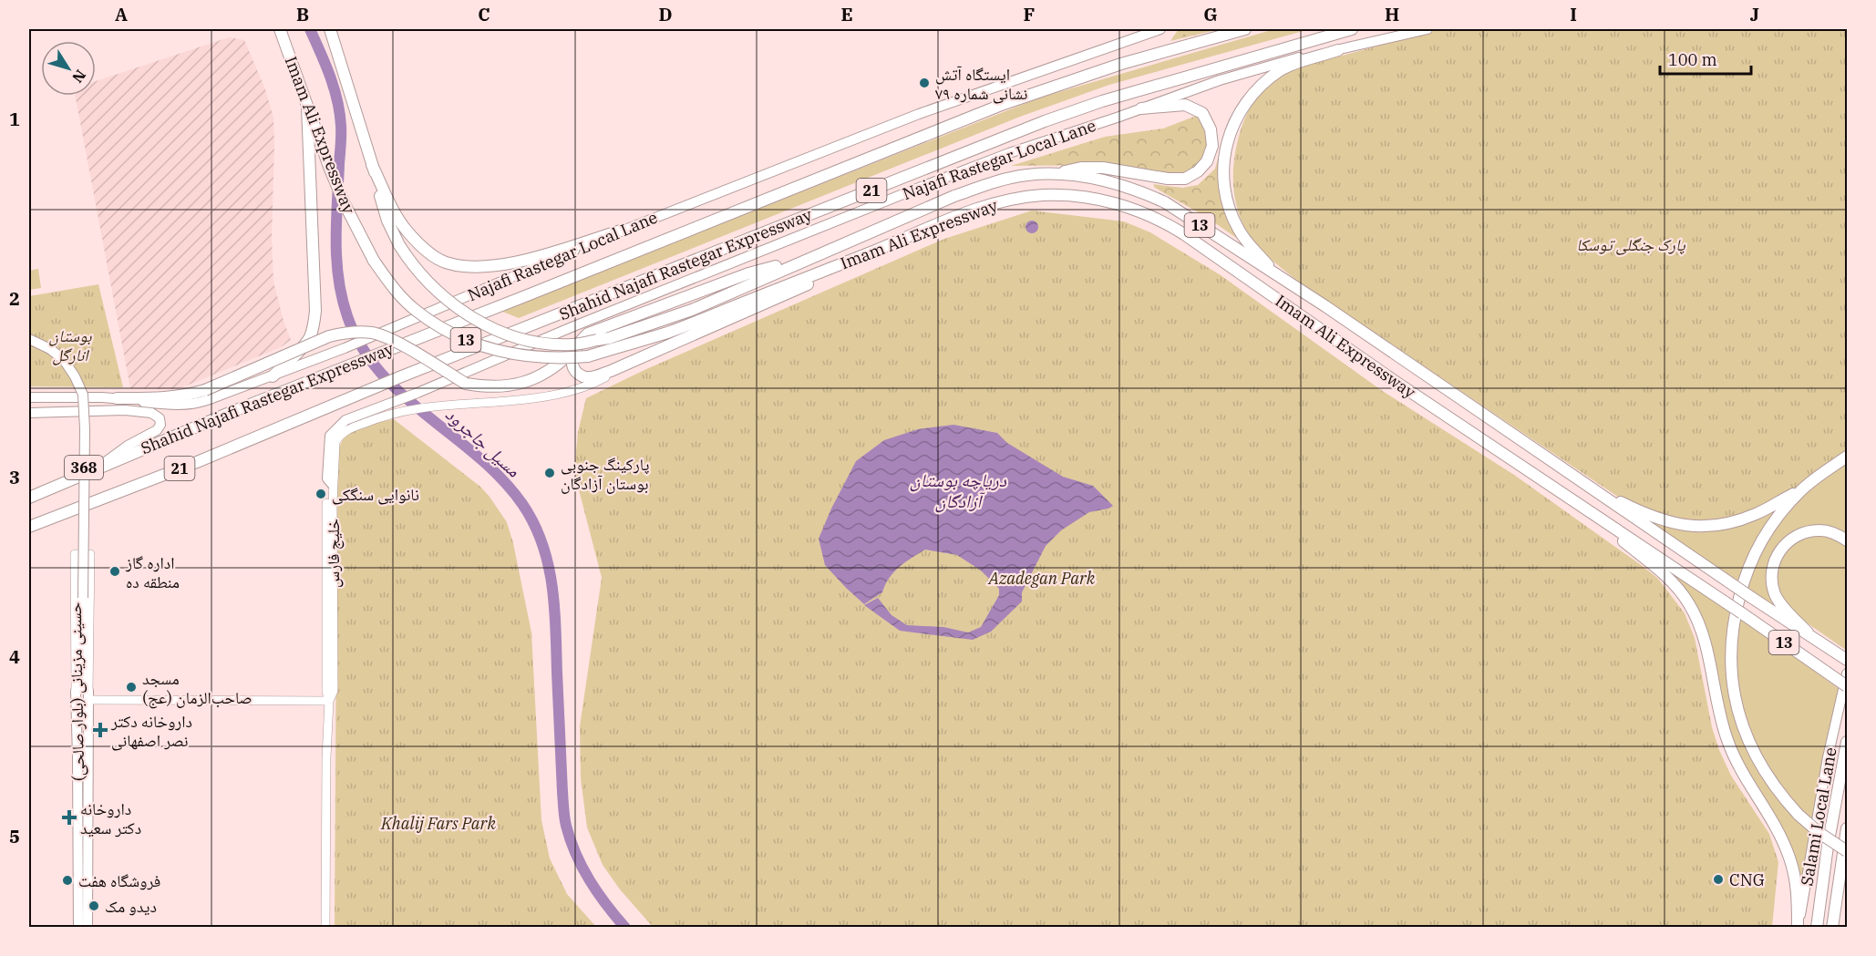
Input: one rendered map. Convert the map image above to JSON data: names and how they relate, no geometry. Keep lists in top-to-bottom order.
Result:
{
  "streets": {
    "highway": [
      "Imam Ali Expressway",
      "21",
      "13",
      "Shahid Najafi Rastegar Expressway"
    ],
    "main road": [
      "Najafi Rastegar Local Lane",
      "368",
      "خلیج فارس",
      "حسینی مزینانی (بلوار صالحی)",
      "Salami Local Lane"
    ]
  },
  "crossings": [
    ["Najafi Rastegar Local Lane", "خلیج فارس"]
  ],
  "water": ["مسیل جاجرود", "دریاچه بوستان آزادگان"],
  "parks": [
    "پارک جنگلی توسکا",
    "بوستان انارگل",
    "Azadegan Park",
    "Khalij Fars Park"
  ],
  "places": {
    "other": [
      "ایستگاه آتش نشانی شماره ۷۹",
      "پارکینگ جنوبی بوستان آزادگان",
      "نانوایی سنگکی",
      "اداره گاز منطقه ده",
      "مسجد صاحب‌الزمان (عج)",
      "CNG",
      "فروشگاه هفت",
      "دیدو مک"
    ],
    "health": ["داروخانه دکتر نصر اصفهانی", "داروخانه دکتر سعید"]
  },
  "scale_bar": "100 m",
  "north": "bottom right",
  "grid": {
    "columns": [
      "A",
      "B",
      "C",
      "D",
      "E",
      "F",
      "G",
      "H",
      "I",
      "J"
    ],
    "rows": [
      "1",
      "2",
      "3",
      "4",
      "5"
    ]
  }
}
